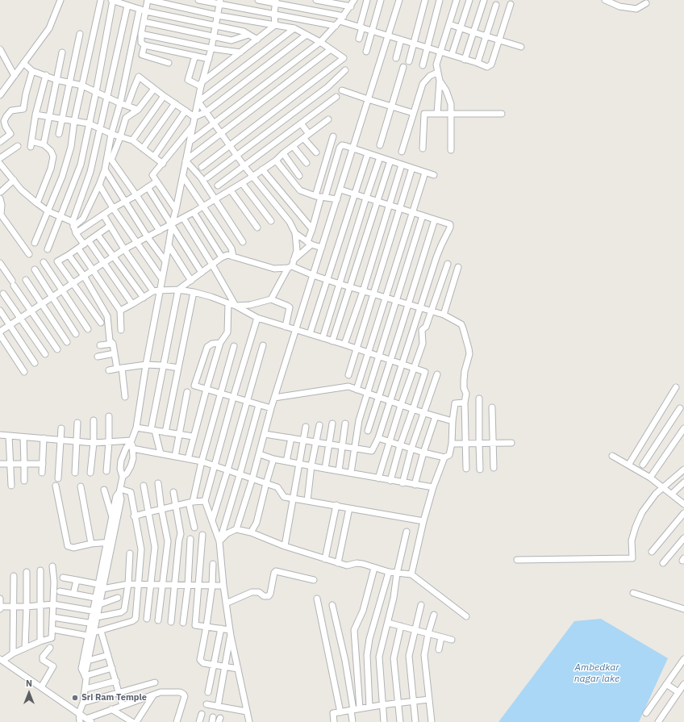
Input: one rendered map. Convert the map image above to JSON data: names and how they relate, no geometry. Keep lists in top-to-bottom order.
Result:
{
  "water": ["Ambedkar nagar lake"],
  "places": ["Sri Ram Temple"],
  "north": "top"
}
